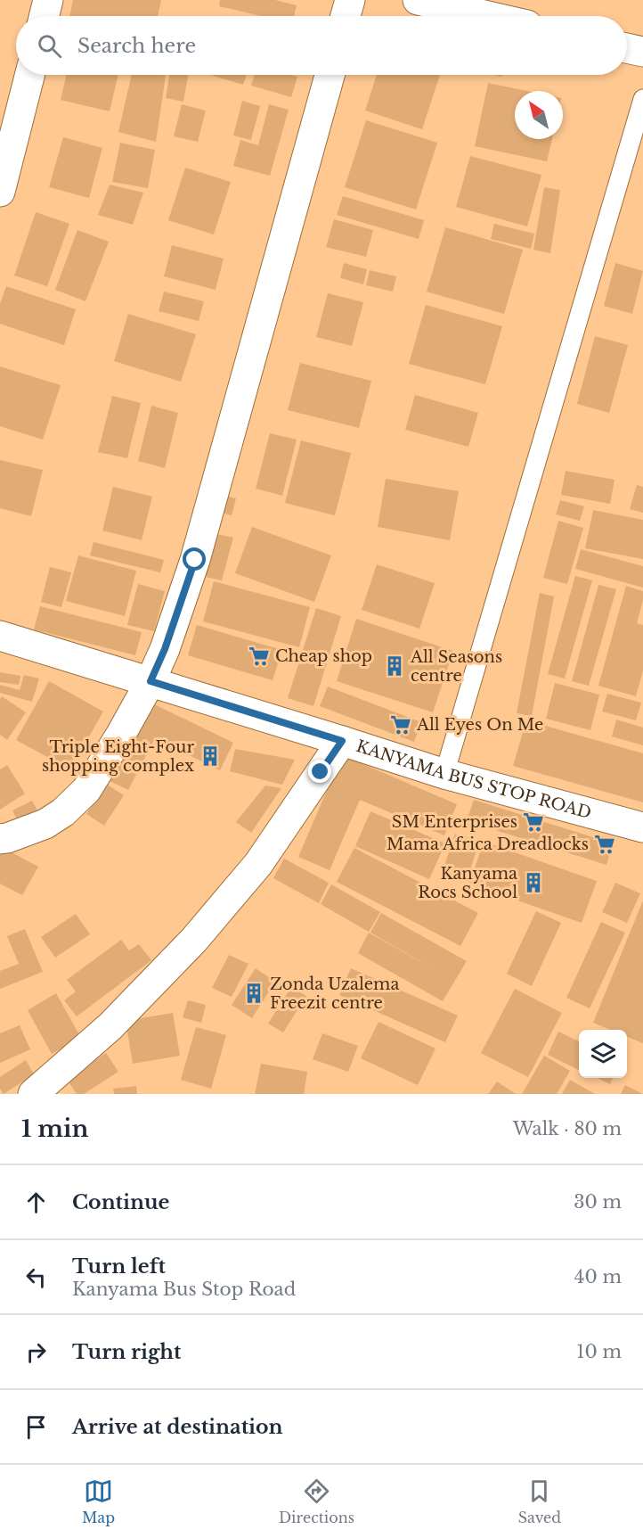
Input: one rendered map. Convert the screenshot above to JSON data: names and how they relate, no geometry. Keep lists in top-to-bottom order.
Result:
{
  "streets": {
    "street": ["KANYAMA BUS STOP ROAD"]
  },
  "places": {
    "supermarket": [
      "Cheap shop",
      "All Eyes On Me",
      "SM Enterprises",
      "Mama Africa Dreadlocks"
    ],
    "building": [
      "All Seasons centre",
      "Triple Eight-Four shopping complex",
      "Kanyama Rocs School",
      "Zonda Uzalema Freezit centre"
    ]
  },
  "north": "top left",
  "page": {
    "search": "Search here",
    "heading": ["1 min", "Walk · 80 m"],
    "list": [
      ["Continue", "30 m"],
      ["Turn left", "Kanyama Bus Stop Road", "40 m"],
      ["Turn right", "10 m"],
      "Arrive at destination"
    ],
    "nav": ["Map", "Directions", "Saved"]
  }
}
